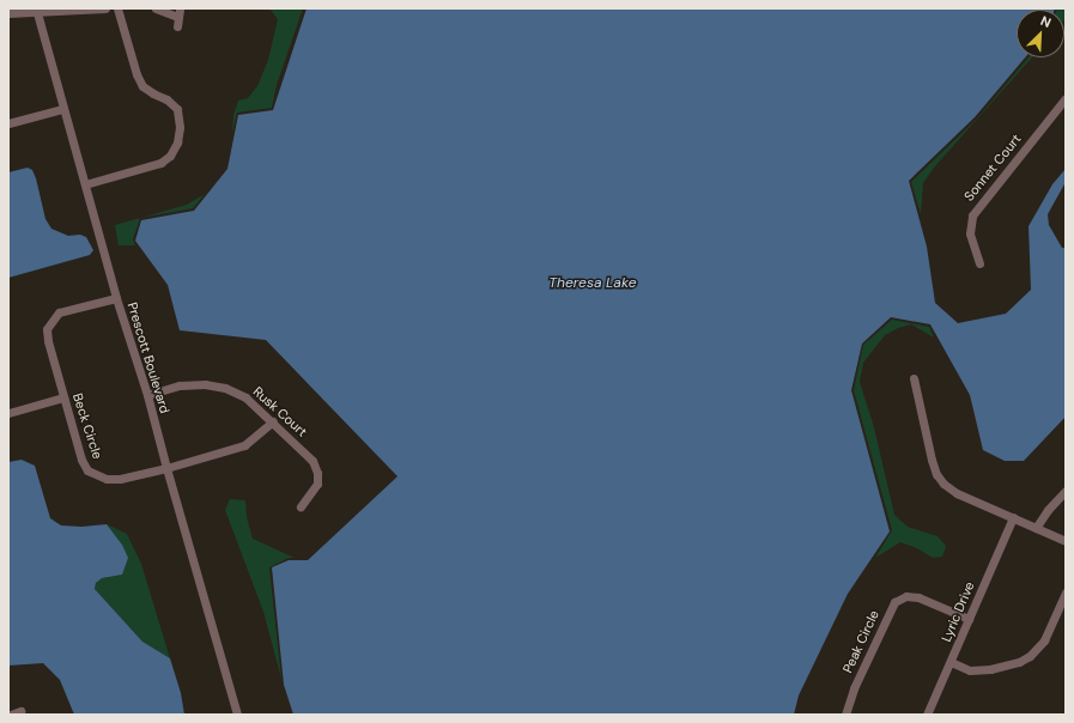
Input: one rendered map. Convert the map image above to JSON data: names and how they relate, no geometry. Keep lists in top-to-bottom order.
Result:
{
  "streets": {
    "street": [
      "Sonnet Court",
      "Prescott Boulevard",
      "Rusk Court",
      "Beck Circle",
      "Lyric Drive",
      "Peak Circle"
    ]
  },
  "crossings": [
    ["Prescott Boulevard", "Rusk Court"],
    ["Prescott Boulevard", "Beck Circle"],
    ["Rusk Court", "Beck Circle"],
    ["Lyric Drive", "Peak Circle"]
  ],
  "water": ["Theresa Lake"],
  "north": "top right"
}
